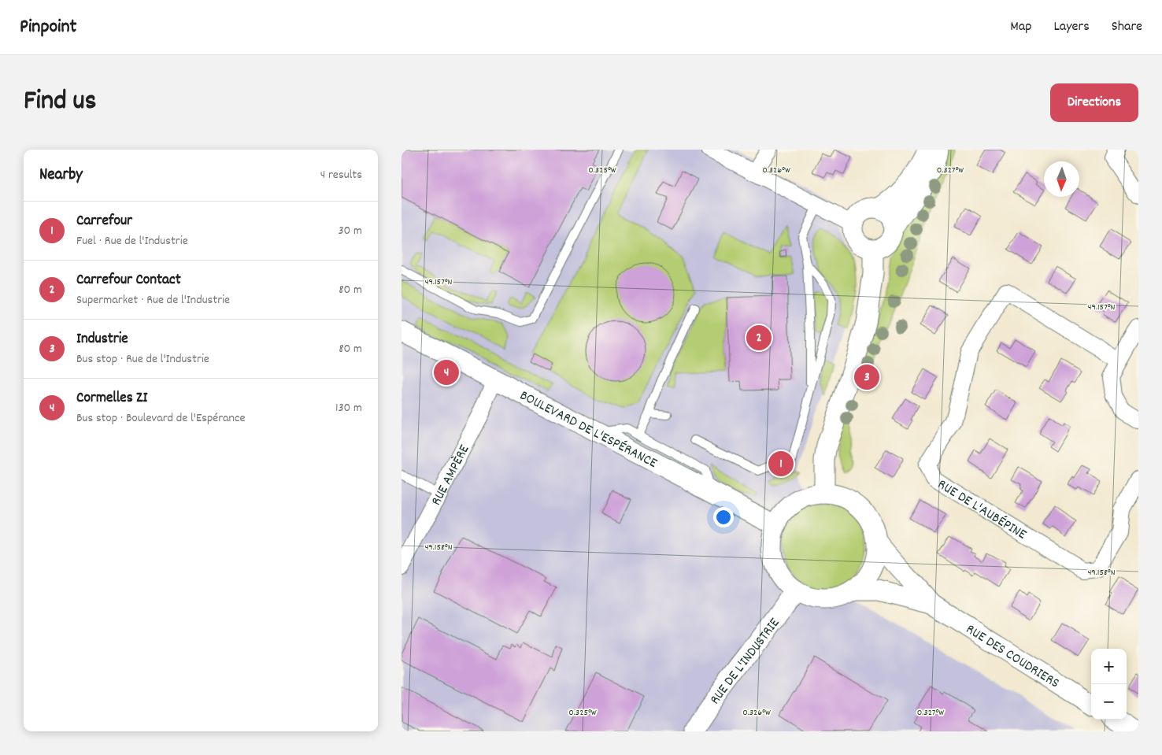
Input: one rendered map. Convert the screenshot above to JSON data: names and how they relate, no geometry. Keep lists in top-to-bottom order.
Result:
{
  "streets": {
    "street": [
      "BOULEVARD DE L'ESPÉRANCE",
      "RUE AMPÈRE",
      "RUE DE L'AUBÉPINE",
      "RUE DES COUDRIERS",
      "RUE DE L'INDUSTRIE"
    ]
  },
  "crossings": [
    ["BOULEVARD DE L'ESPÉRANCE", "RUE AMPÈRE"],
    ["BOULEVARD DE L'ESPÉRANCE", "RUE DES COUDRIERS"],
    ["BOULEVARD DE L'ESPÉRANCE", "RUE DE L'INDUSTRIE"],
    ["RUE DES COUDRIERS", "RUE DE L'INDUSTRIE"]
  ],
  "north": "bottom",
  "page": {
    "header": "Pinpoint",
    "nav": ["Map", "Layers", "Share"],
    "title": "Find us",
    "buttons": "Directions",
    "heading": ["Nearby", "4 results"],
    "list": [
      {
        "mark": "1",
        "name": "Carrefour",
        "note": "Fuel · Rue de l'Industrie",
        "value": "30 m"
      },
      {
        "mark": "2",
        "name": "Carrefour Contact",
        "note": "Supermarket · Rue de l'Industrie",
        "value": "80 m"
      },
      {
        "mark": "3",
        "name": "Industrie",
        "note": "Bus stop · Rue de l'Industrie",
        "value": "80 m"
      },
      {
        "mark": "4",
        "name": "Cormelles ZI",
        "note": "Bus stop · Boulevard de l'Espérance",
        "value": "130 m"
      }
    ],
    "pins": [
      "2",
      "4",
      "3",
      "1"
    ],
    "map_buttons": ["+", "−"]
  },
  "coordinates": [
    "0.325°W",
    "0.326°W",
    "0.327°W",
    "49.157°N",
    "49.158°N"
  ]
}
